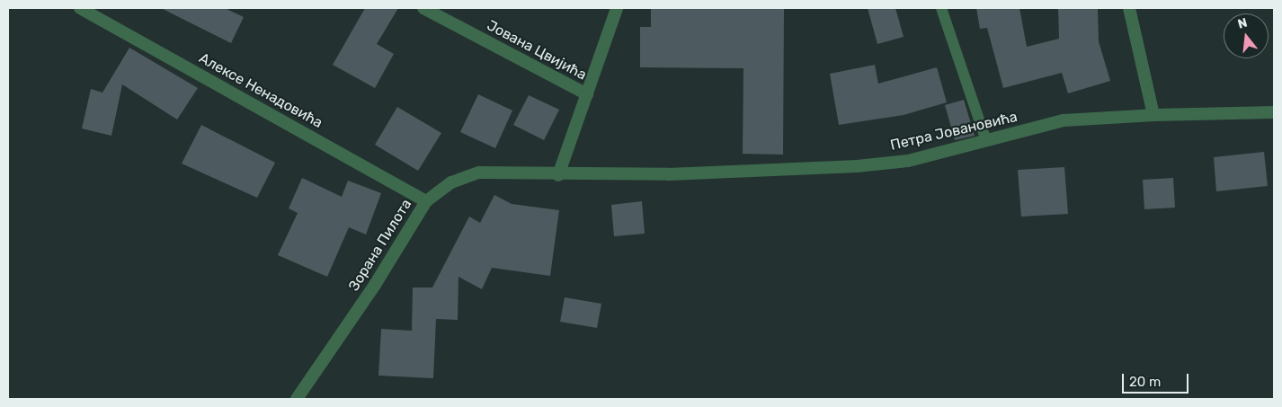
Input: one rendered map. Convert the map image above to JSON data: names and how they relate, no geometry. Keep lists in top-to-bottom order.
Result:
{
  "streets": {
    "street": [
      "Јована Цвијића",
      "Алексе Ненадовића",
      "Петра Јовановића",
      "Зорана Пилота"
    ]
  },
  "crossings": [
    ["Алексе Ненадовића", "Зорана Пилота"],
    ["Петра Јовановића", "Зорана Пилота"]
  ],
  "scale_bar": "20 m",
  "north": "top"
}
